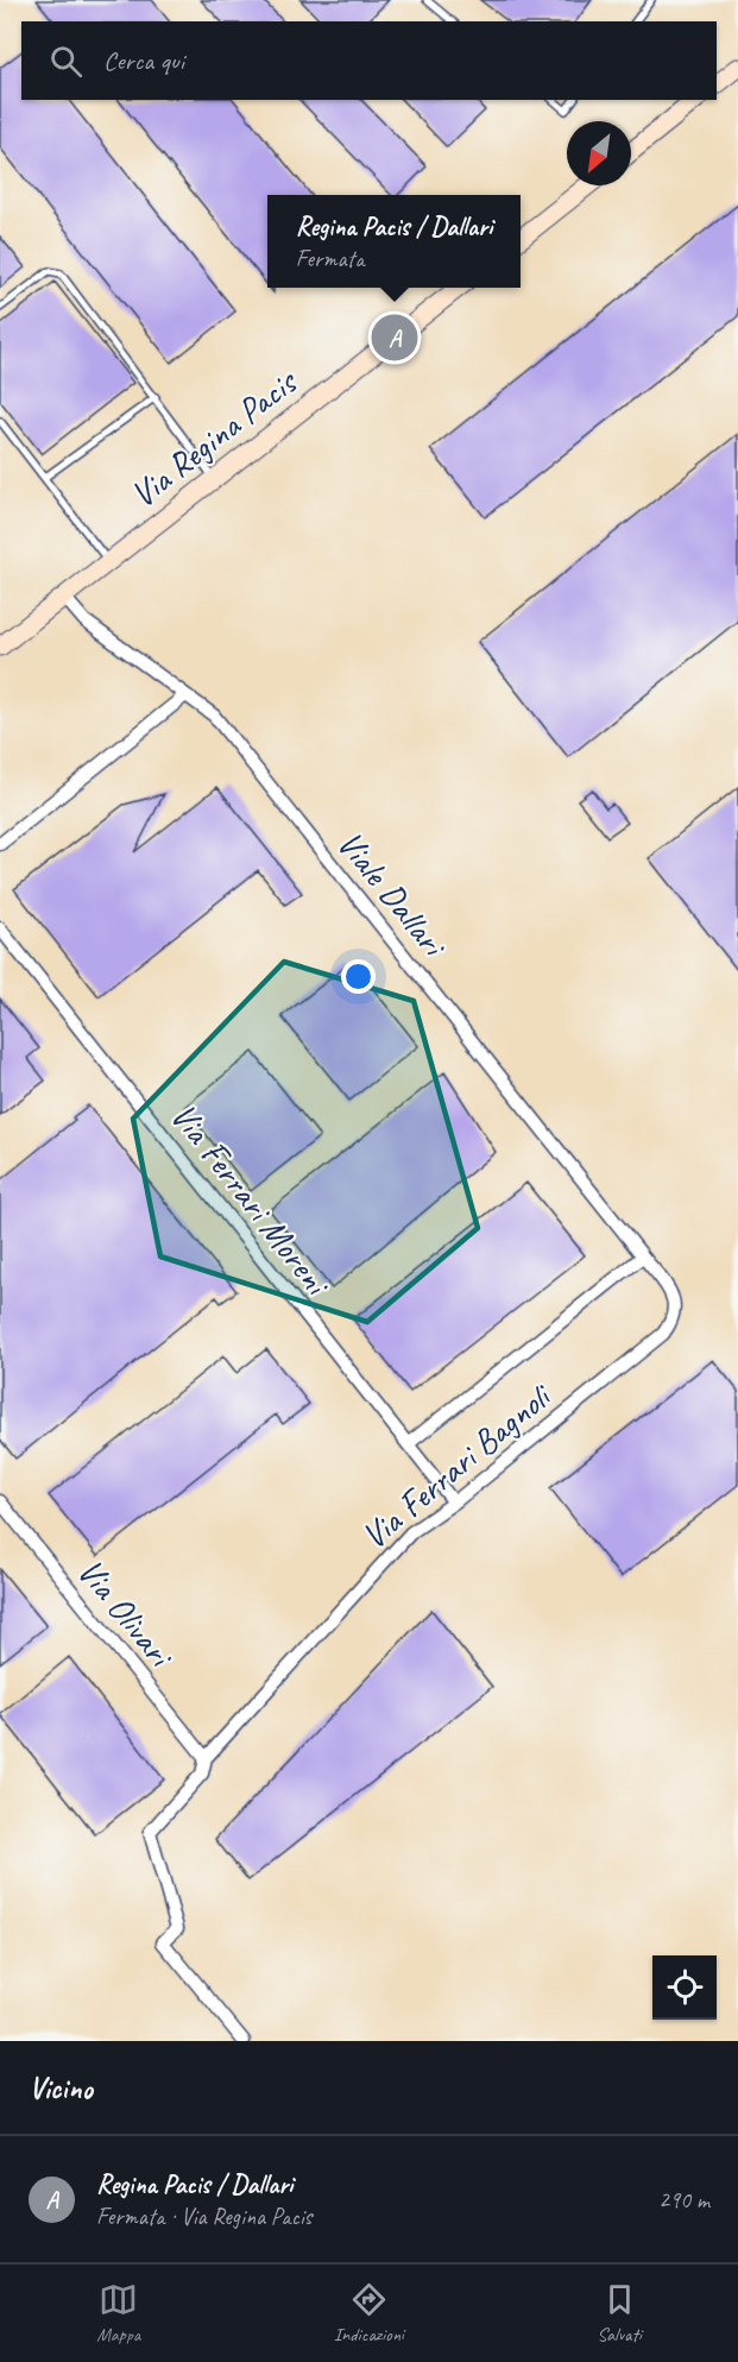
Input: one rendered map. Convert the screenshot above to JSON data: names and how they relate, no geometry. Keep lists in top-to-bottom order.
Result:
{
  "streets": {
    "street": [
      "Via Regina Pacis",
      "Viale Dallari",
      "Via Ferrari Moreni",
      "Via Ferrari Bagnoli",
      "Via Olivari"
    ]
  },
  "crossings": [
    ["Via Regina Pacis", "Viale Dallari"],
    ["Viale Dallari", "Via Ferrari Bagnoli"],
    ["Via Ferrari Moreni", "Via Ferrari Bagnoli"],
    ["Via Ferrari Bagnoli", "Via Olivari"]
  ],
  "north": "bottom left",
  "page": {
    "search": "Cerca qui",
    "popup": ["Regina Pacis / Dallari", "Fermata"],
    "pins": "A",
    "heading": "Vicino",
    "list": [
      {
        "mark": "A",
        "name": "Regina Pacis / Dallari",
        "note": "Fermata · Via Regina Pacis",
        "value": "290 m"
      }
    ],
    "nav": ["Mappa", "Indicazioni", "Salvati"]
  }
}
